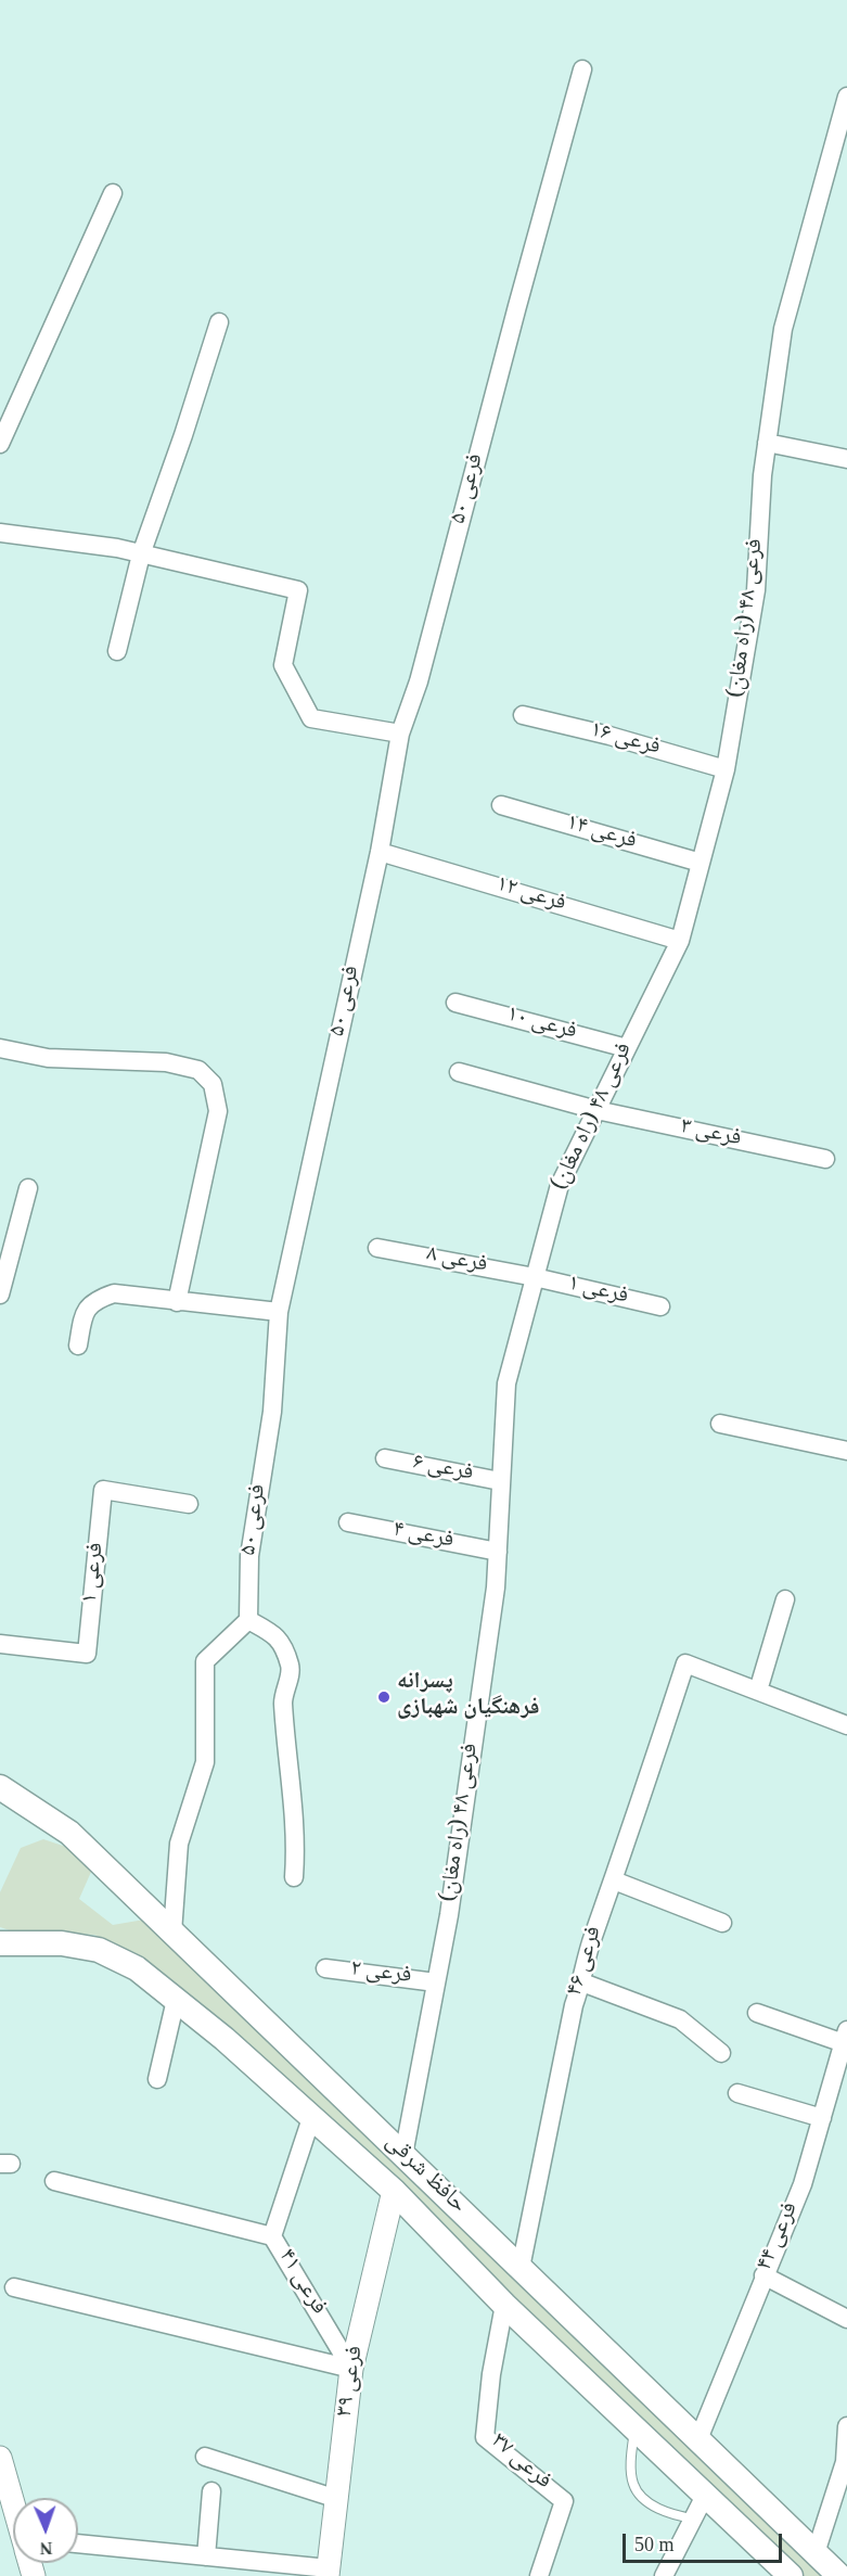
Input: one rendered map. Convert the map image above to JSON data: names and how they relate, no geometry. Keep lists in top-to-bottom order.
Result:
{
  "streets": {
    "main road": ["حافظ شرقی"],
    "street": [
      "فرعی ۵۰",
      "فرعی ۴۸ (راه مغان)",
      "فرعی ۱۶",
      "فرعی ۱۴",
      "فرعی ۱۲",
      "فرعی ۱۰",
      "فرعی ۳",
      "فرعی ۸",
      "فرعی ۱",
      "فرعی ۶",
      "فرعی ۴",
      "فرعی ۴۶",
      "فرعی ۲",
      "فرعی ۴۴",
      "فرعی ۴۱",
      "فرعی ۳۹",
      "فرعی ۳۷"
    ]
  },
  "crossings": [
    ["فرعی ۵۰", "فرعی ۱۲"],
    ["فرعی ۴۸ (راه مغان)", "فرعی ۱۶"],
    ["فرعی ۴۸ (راه مغان)", "فرعی ۱۴"],
    ["فرعی ۴۸ (راه مغان)", "فرعی ۱۲"],
    ["فرعی ۴۸ (راه مغان)", "فرعی ۱۰"],
    ["فرعی ۴۸ (راه مغان)", "فرعی ۳"],
    ["فرعی ۴۸ (راه مغان)", "فرعی ۸"],
    ["فرعی ۴۸ (راه مغان)", "فرعی ۱"],
    ["فرعی ۴۸ (راه مغان)", "فرعی ۶"],
    ["فرعی ۴۸ (راه مغان)", "فرعی ۴"],
    ["فرعی ۴۸ (راه مغان)", "فرعی ۲"],
    ["فرعی ۴۸ (راه مغان)", "حافظ شرقی"],
    ["فرعی ۸", "فرعی ۱"],
    ["فرعی ۴۶", "حافظ شرقی"],
    ["حافظ شرقی", "فرعی ۴۴"],
    ["حافظ شرقی", "فرعی ۴۱"],
    ["حافظ شرقی", "فرعی ۳۹"],
    ["حافظ شرقی", "فرعی ۳۷"],
    ["فرعی ۴۱", "فرعی ۳۹"]
  ],
  "places": ["پسرانه فرهنگیان شهبازی"],
  "scale_bar": "50 m",
  "north": "bottom"
}
